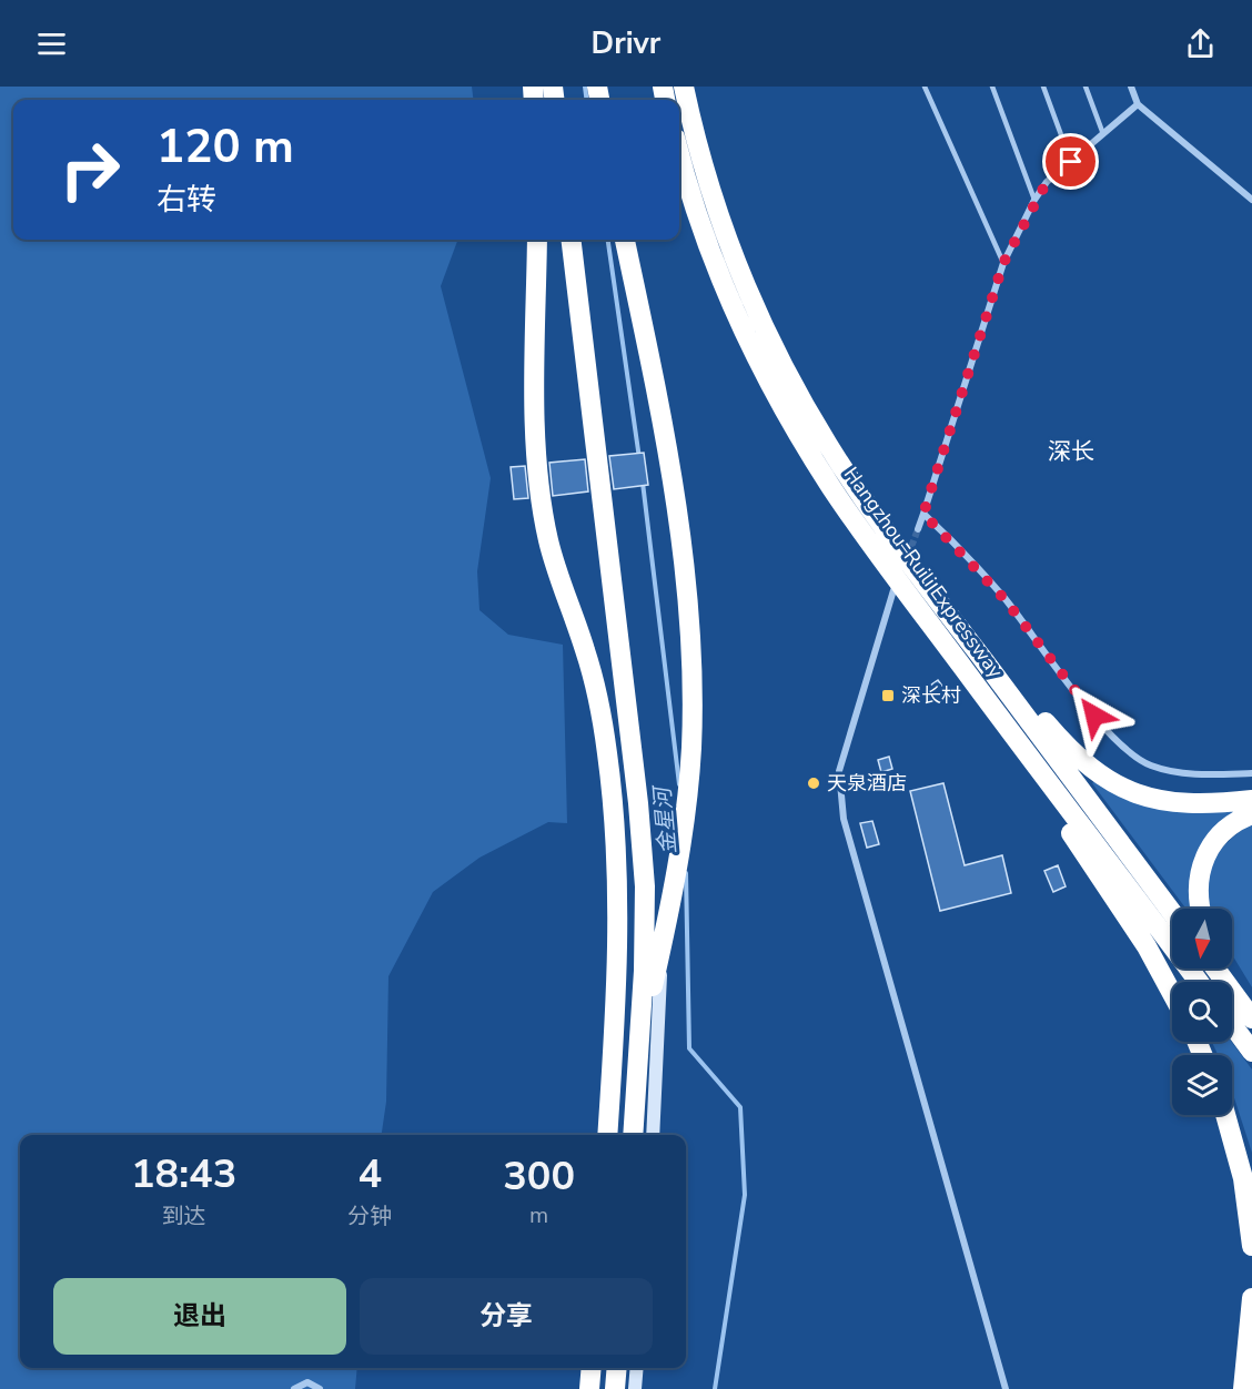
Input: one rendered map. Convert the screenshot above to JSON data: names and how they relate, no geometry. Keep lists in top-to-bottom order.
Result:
{
  "streets": {
    "highway": ["Hangzhou–Ruili Expressway"]
  },
  "districts": ["深长"],
  "water": ["金星河"],
  "places": {
    "transit": ["深长村"],
    "other": ["天泉酒店"]
  },
  "north": "bottom",
  "page": {
    "header": "Drivr",
    "turn": ["120 m", "右转"],
    "eta": [
      "18:43",
      "到达",
      "4",
      "分钟",
      "300",
      "m"
    ],
    "buttons": ["退出", "分享"]
  }
}
